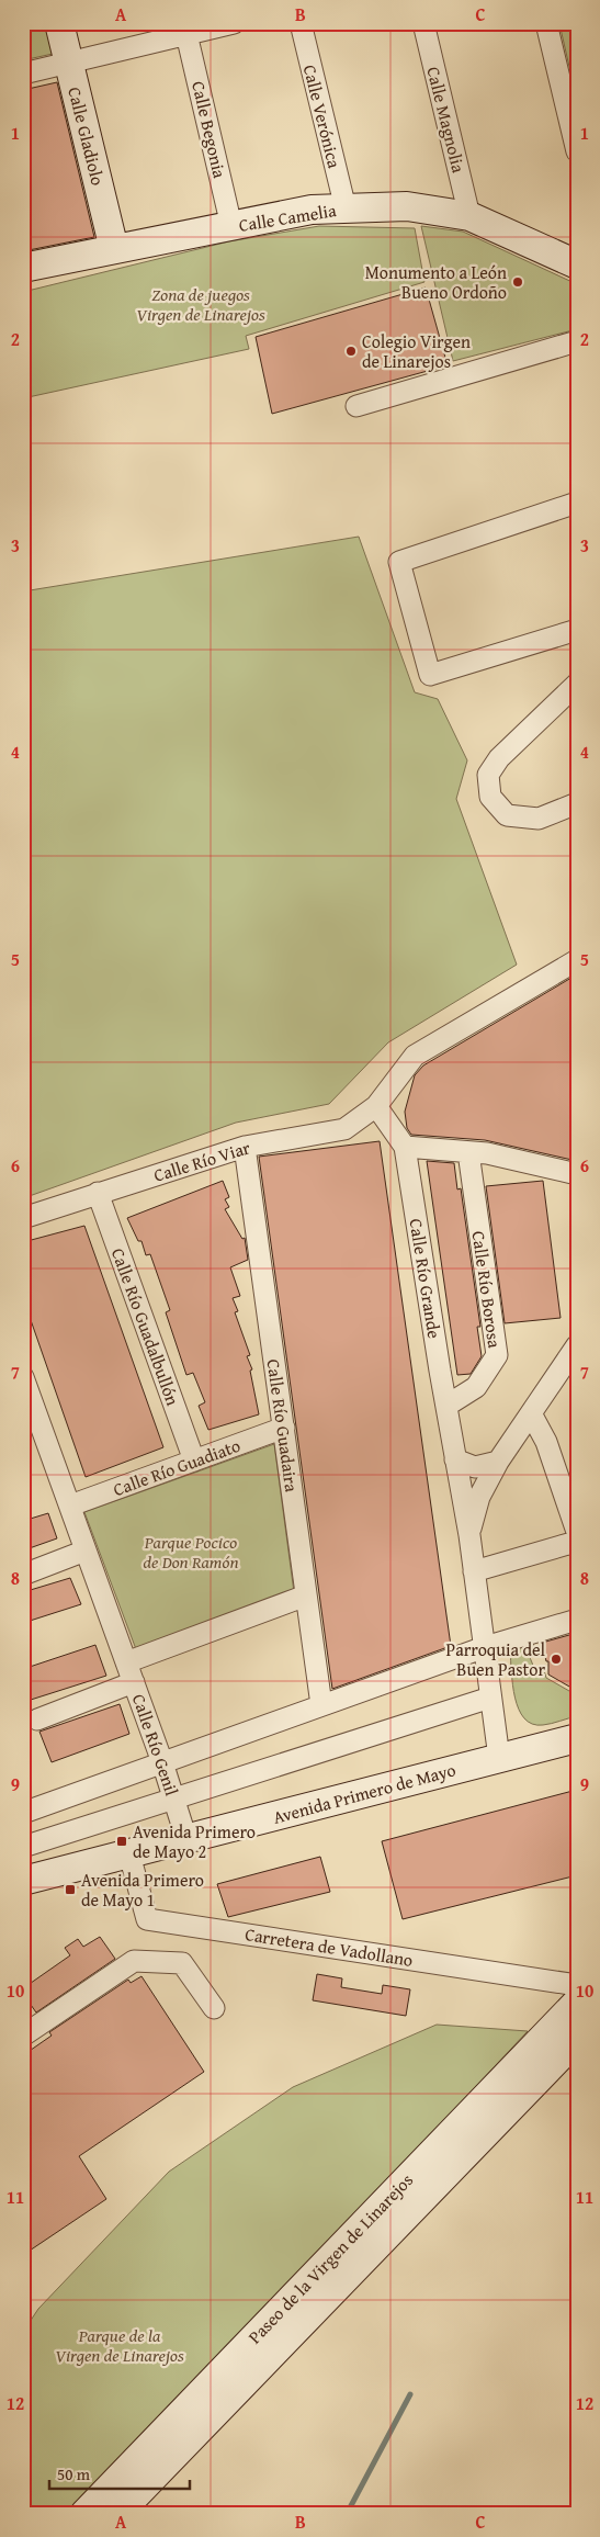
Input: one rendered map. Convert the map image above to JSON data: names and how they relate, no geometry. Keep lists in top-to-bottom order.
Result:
{
  "streets": {
    "street": [
      "Calle Verónica",
      "Calle Magnolia",
      "Calle Begonia",
      "Calle Gladiolo",
      "Calle Camelia",
      "Calle Río Viar",
      "Calle Río Grande",
      "Calle Río Borosa",
      "Calle Río Guadalbullón",
      "Calle Río Guadaira",
      "Calle Río Guadiato",
      "Calle Río Genil",
      "Avenida Primero de Mayo",
      "Carretera de Vadollano",
      "Paseo de la Virgen de Linarejos"
    ]
  },
  "crossings": [
    ["Calle Verónica", "Calle Camelia"],
    ["Calle Magnolia", "Calle Camelia"],
    ["Calle Begonia", "Calle Camelia"],
    ["Calle Gladiolo", "Calle Camelia"],
    ["Calle Río Viar", "Calle Río Grande"],
    ["Calle Río Viar", "Calle Río Guadalbullón"],
    ["Calle Río Viar", "Calle Río Guadaira"],
    ["Calle Río Grande", "Calle Río Borosa"],
    ["Calle Río Grande", "Avenida Primero de Mayo"],
    ["Calle Río Guadalbullón", "Calle Río Guadiato"],
    ["Calle Río Guadaira", "Calle Río Guadiato"],
    ["Calle Río Guadiato", "Calle Río Genil"],
    ["Calle Río Genil", "Avenida Primero de Mayo"],
    ["Avenida Primero de Mayo", "Carretera de Vadollano"]
  ],
  "parks": ["Zona de juegos Virgen de Linarejos", "Parque Pocico de Don Ramón", "Parque de la Virgen de Linarejos"],
  "places": {
    "other": ["Monumento a León Bueno Ordoño", "Colegio Virgen de Linarejos", "Parroquia del Buen Pastor"],
    "transit": ["Avenida Primero de Mayo 2", "Avenida Primero de Mayo 1"]
  },
  "scale_bar": "50 m",
  "grid": {
    "columns": ["A", "B", "C"],
    "rows": [
      "1",
      "2",
      "3",
      "4",
      "5",
      "6",
      "7",
      "8",
      "9",
      "10",
      "11",
      "12"
    ]
  }
}
